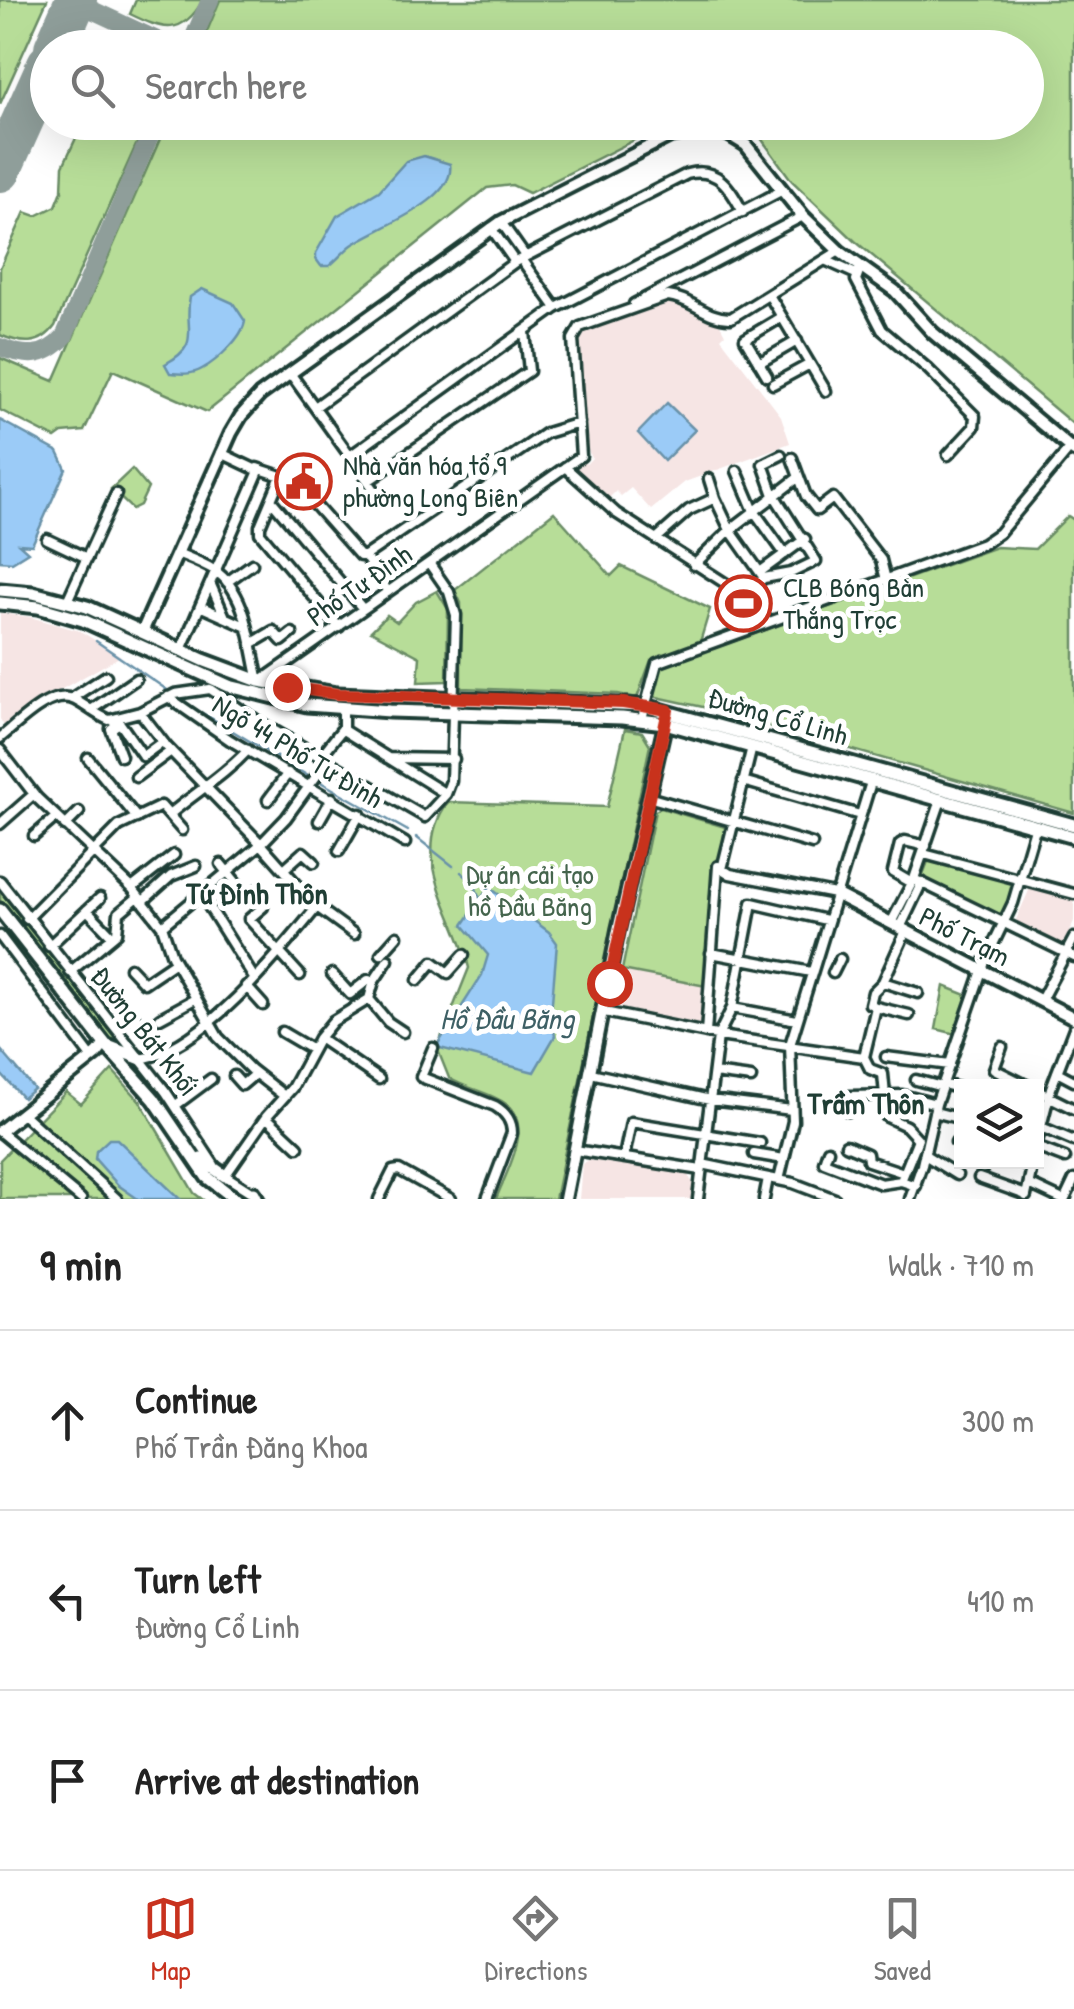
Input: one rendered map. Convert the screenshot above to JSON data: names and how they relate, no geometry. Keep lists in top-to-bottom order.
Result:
{
  "streets": {
    "main road": ["Đường Cổ Linh"],
    "street": [
      "Phố Tư Đình",
      "Ngõ 44 Phố Tư Đình",
      "Phố Trạm",
      "Đường Bát Khối"
    ]
  },
  "crossings": [
    ["Phố Tư Đình", "Đường Cổ Linh"]
  ],
  "districts": ["Tứ Đỉnh Thôn", "Trầm Thôn"],
  "water": ["Hồ Đầu Băng"],
  "parks": ["Dự án cải tạo hồ Đầu Băng"],
  "places": {
    "public building": ["Nhà văn hóa tổ 9 phường Long Biên"],
    "sports": ["CLB Bóng Bàn Thắng Trọc"]
  },
  "page": {
    "search": "Search here",
    "heading": ["9 min", "Walk · 710 m"],
    "list": [
      ["Continue", "Phố Trần Đăng Khoa", "300 m"],
      ["Turn left", "Đường Cổ Linh", "410 m"],
      "Arrive at destination"
    ],
    "nav": ["Map", "Directions", "Saved"]
  }
}
